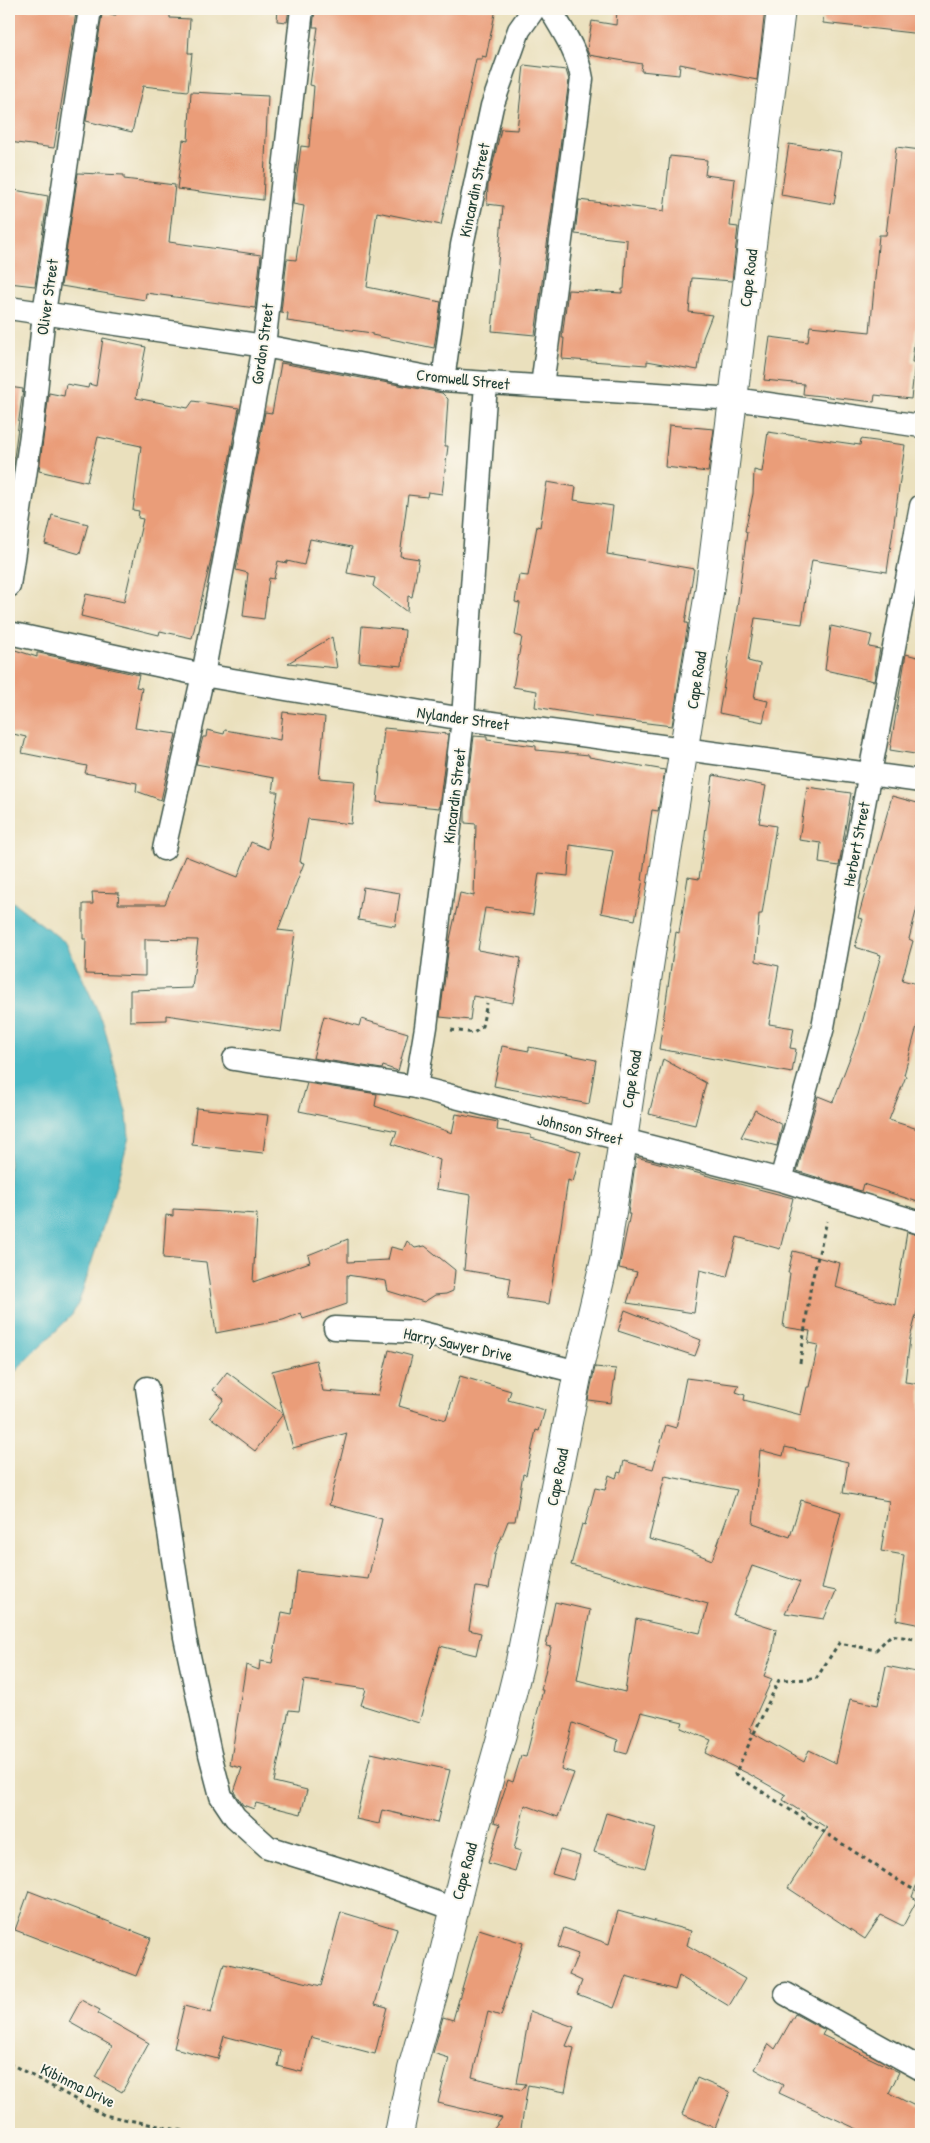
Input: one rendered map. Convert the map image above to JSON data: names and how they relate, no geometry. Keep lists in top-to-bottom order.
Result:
{
  "streets": {
    "street": [
      "Kincardin Street",
      "Cape Road",
      "Oliver Street",
      "Gordon Street",
      "Cromwell Street",
      "Nylander Street",
      "Herbert Street",
      "Johnson Street",
      "Harry Sawyer Drive"
    ],
    "path": ["Kibinma Drive"]
  },
  "crossings": [
    ["Kincardin Street", "Cromwell Street"],
    ["Kincardin Street", "Nylander Street"],
    ["Kincardin Street", "Johnson Street"],
    ["Cape Road", "Cromwell Street"],
    ["Cape Road", "Nylander Street"],
    ["Cape Road", "Johnson Street"],
    ["Cape Road", "Harry Sawyer Drive"],
    ["Oliver Street", "Cromwell Street"],
    ["Gordon Street", "Cromwell Street"],
    ["Gordon Street", "Nylander Street"],
    ["Nylander Street", "Herbert Street"],
    ["Herbert Street", "Johnson Street"]
  ]
}
